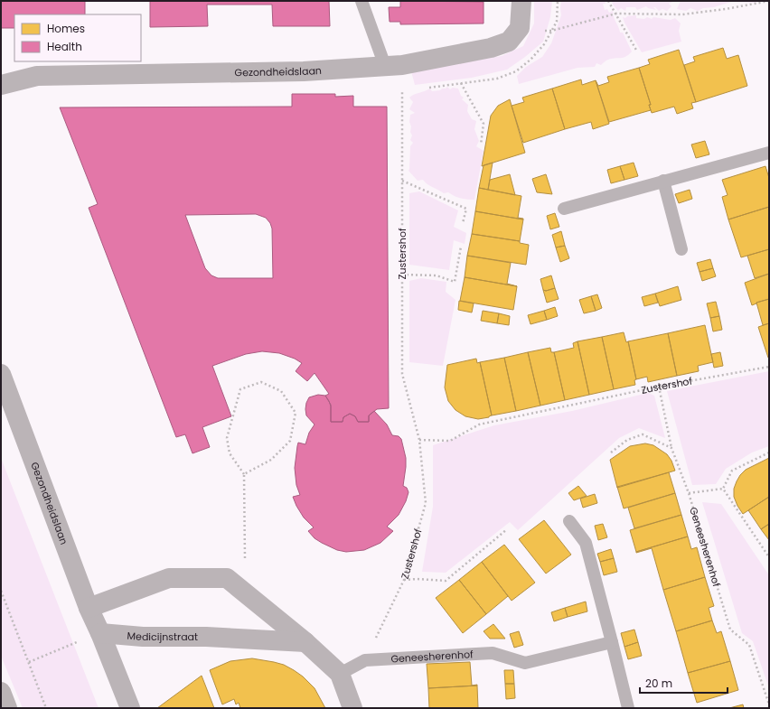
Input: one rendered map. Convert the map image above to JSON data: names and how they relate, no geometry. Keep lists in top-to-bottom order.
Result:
{
  "streets": {
    "street": ["Gezondheidslaan", "Medicijnstraat"],
    "lane": ["Geneesherenhof"],
    "path": ["Zustershof"]
  },
  "crossings": [
    ["Gezondheidslaan", "Zustershof"],
    ["Gezondheidslaan", "Medicijnstraat"],
    ["Zustershof", "Geneesherenhof"]
  ],
  "legend": ["Homes", "Health"],
  "scale_bar": "20 m"
}
